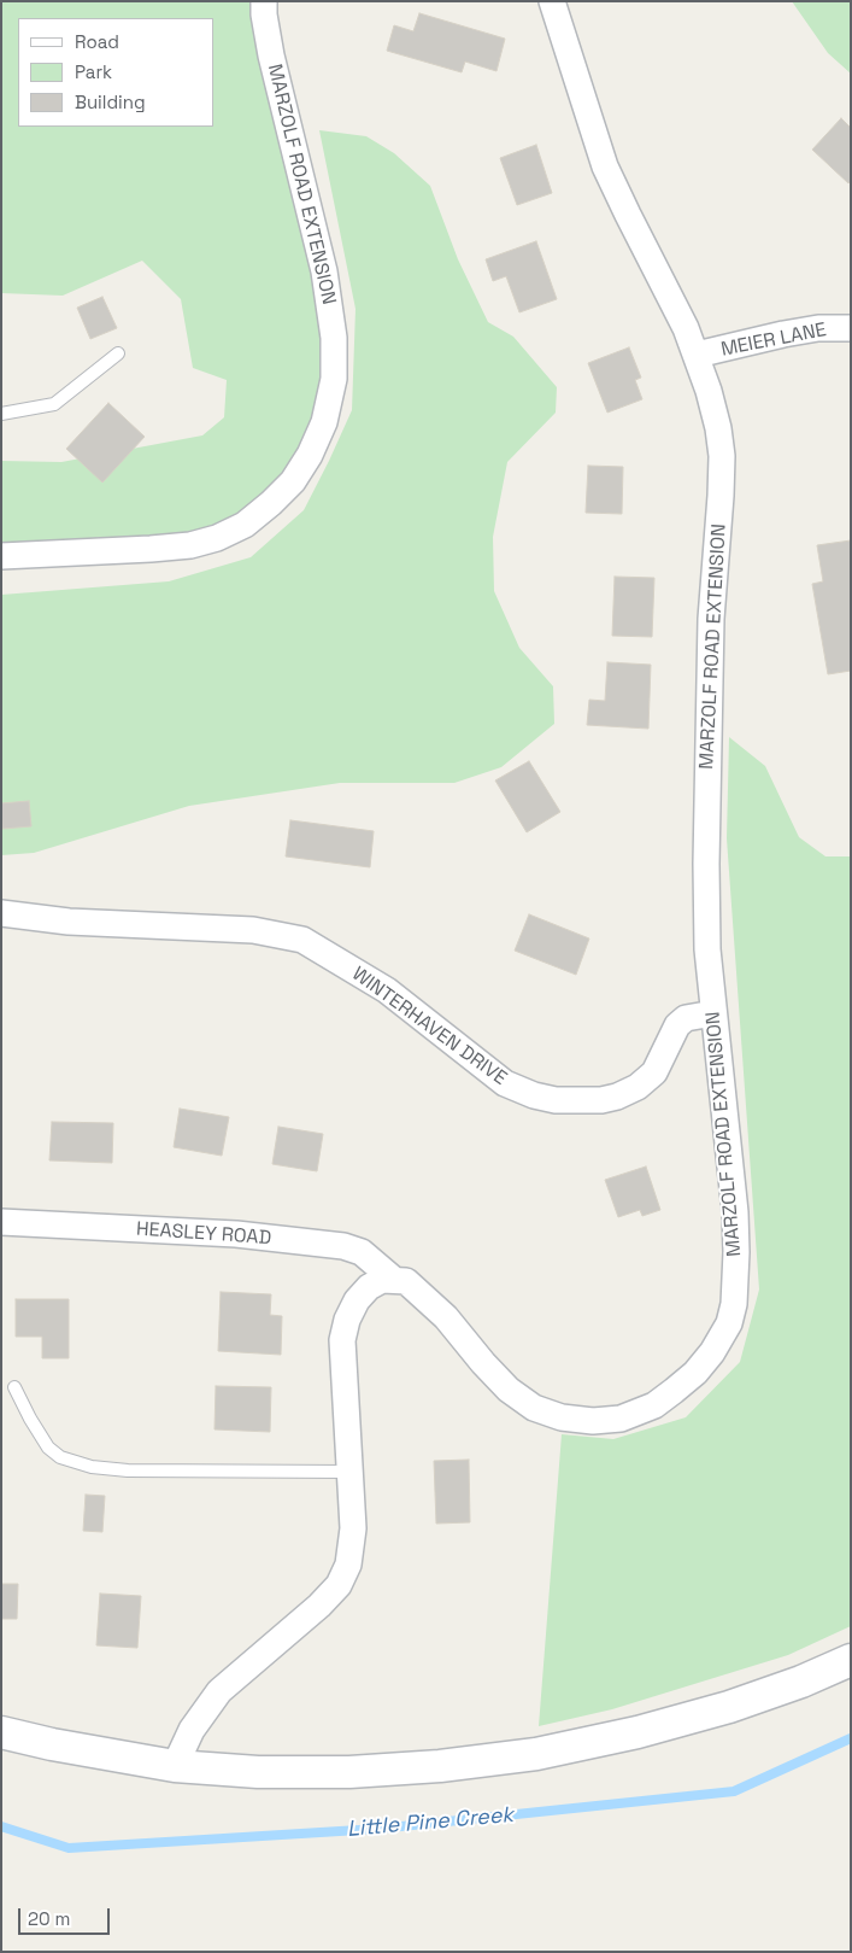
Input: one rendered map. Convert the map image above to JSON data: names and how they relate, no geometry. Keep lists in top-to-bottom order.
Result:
{
  "streets": {
    "street": [
      "MARZOLF ROAD EXTENSION",
      "MEIER LANE",
      "WINTERHAVEN DRIVE",
      "HEASLEY ROAD"
    ]
  },
  "crossings": [
    ["MARZOLF ROAD EXTENSION", "MEIER LANE"],
    ["MARZOLF ROAD EXTENSION", "WINTERHAVEN DRIVE"],
    ["MARZOLF ROAD EXTENSION", "HEASLEY ROAD"]
  ],
  "water": ["Little Pine Creek"],
  "legend": ["Road", "Park", "Building"],
  "scale_bar": "20 m"
}
